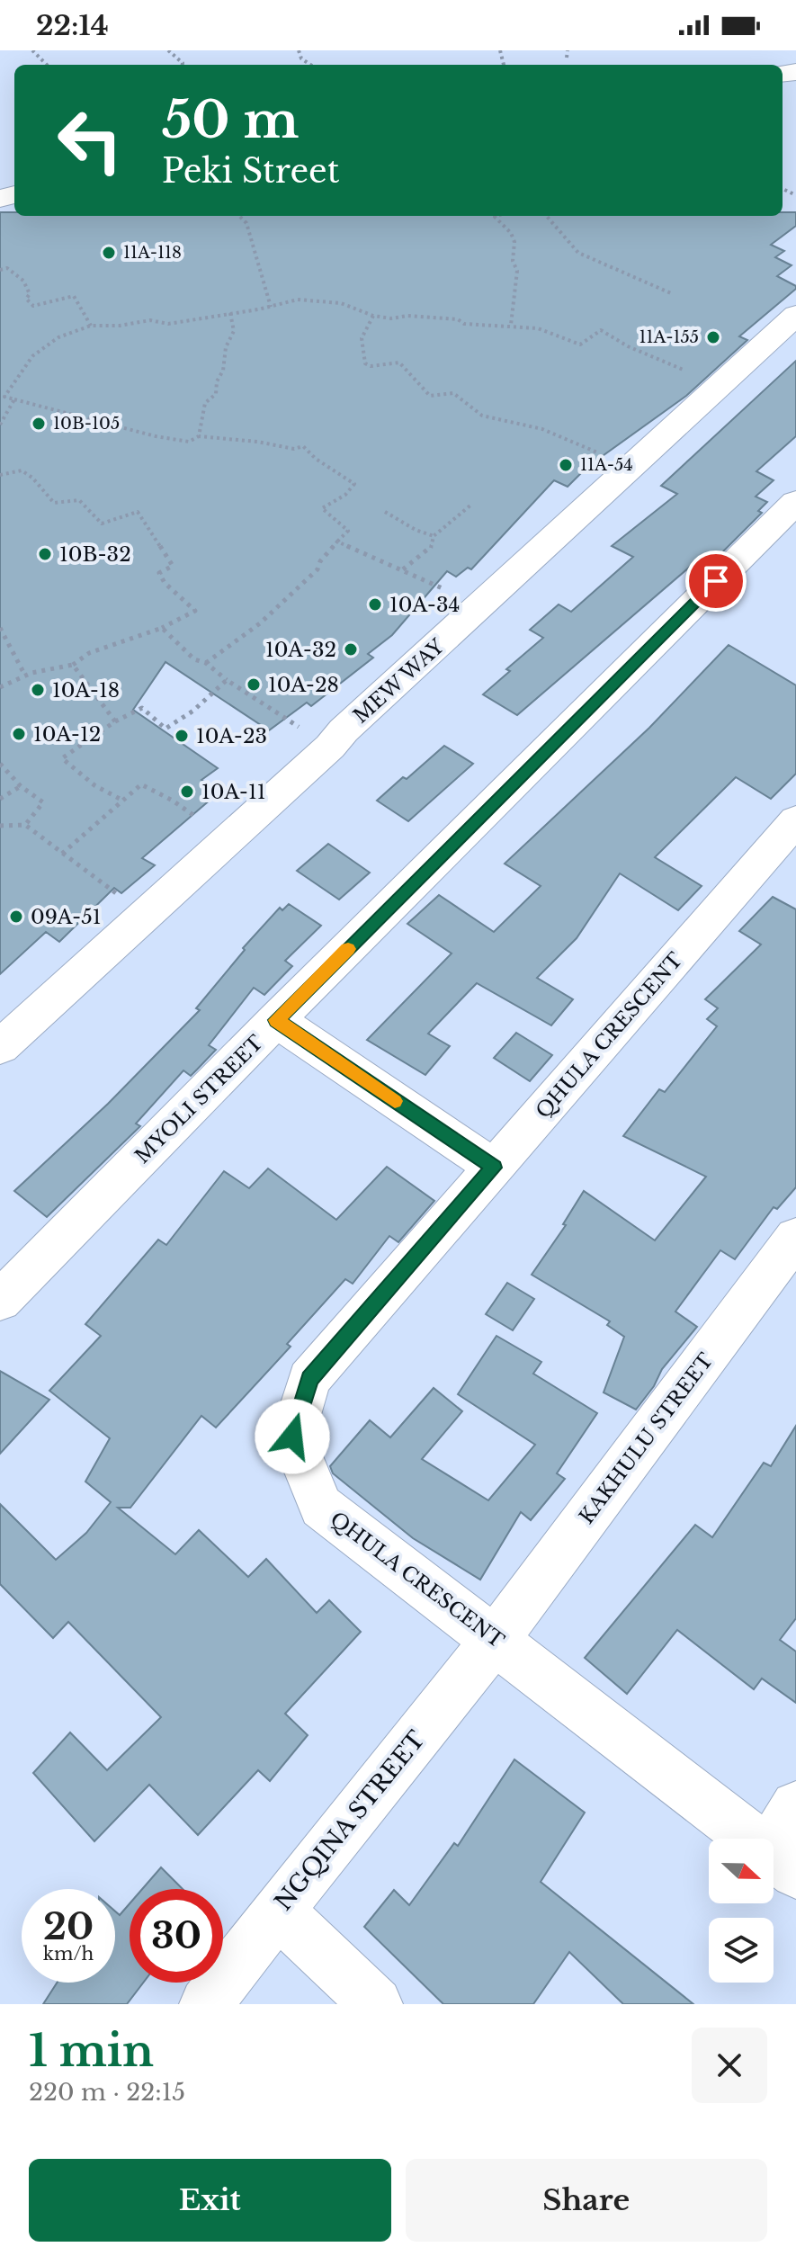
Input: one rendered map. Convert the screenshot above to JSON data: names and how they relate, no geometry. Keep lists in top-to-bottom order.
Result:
{
  "streets": {
    "street": [
      "MEW WAY",
      "QHULA CRESCENT",
      "MYOLI STREET",
      "KAKHULU STREET",
      "NGQINA STREET"
    ]
  },
  "crossings": [
    ["QHULA CRESCENT", "KAKHULU STREET"],
    ["QHULA CRESCENT", "NGQINA STREET"],
    ["KAKHULU STREET", "NGQINA STREET"]
  ],
  "places": [
    "11A-118",
    "11A-155",
    "10B-105",
    "11A-54",
    "10B-32",
    "10A-34",
    "10A-32",
    "10A-28",
    "10A-18",
    "10A-12",
    "10A-23",
    "10A-11",
    "09A-51"
  ],
  "north": "right",
  "page": {
    "status": "22:14",
    "turn": ["50 m", "Peki Street"],
    "speed": "20 km/h",
    "limit": "30",
    "heading": ["1 min", "220 m · 22:15"],
    "buttons": ["Exit", "Share"]
  }
}
